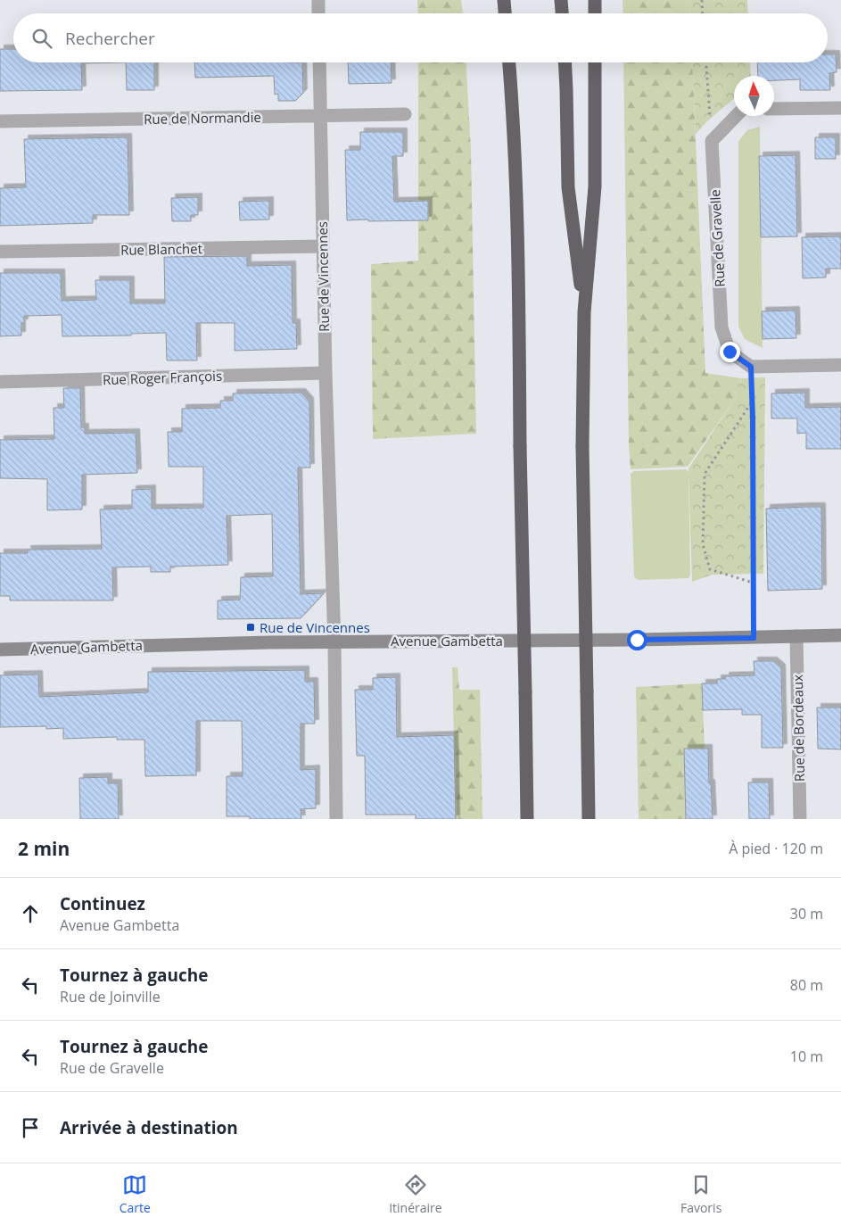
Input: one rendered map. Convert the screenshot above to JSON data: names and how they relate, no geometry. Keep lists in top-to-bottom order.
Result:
{
  "streets": {
    "street": [
      "Rue de Normandie",
      "Rue de Gravelle",
      "Rue Blanchet",
      "Rue de Vincennes",
      "Rue Roger François",
      "Avenue Gambetta",
      "Rue de Bordeaux"
    ]
  },
  "crossings": [
    ["Rue de Normandie", "Rue de Vincennes"],
    ["Rue Blanchet", "Rue de Vincennes"],
    ["Rue de Vincennes", "Rue Roger François"],
    ["Rue de Vincennes", "Avenue Gambetta"],
    ["Avenue Gambetta", "Rue de Bordeaux"]
  ],
  "places": {
    "transit": ["Rue de Vincennes"]
  },
  "north": "top",
  "page": {
    "search": "Rechercher",
    "heading": ["2 min", "À pied · 120 m"],
    "list": [
      ["Continuez", "Avenue Gambetta", "30 m"],
      ["Tournez à gauche", "Rue de Joinville", "80 m"],
      ["Tournez à gauche", "Rue de Gravelle", "10 m"],
      "Arrivée à destination"
    ],
    "nav": ["Carte", "Itinéraire", "Favoris"]
  }
}
